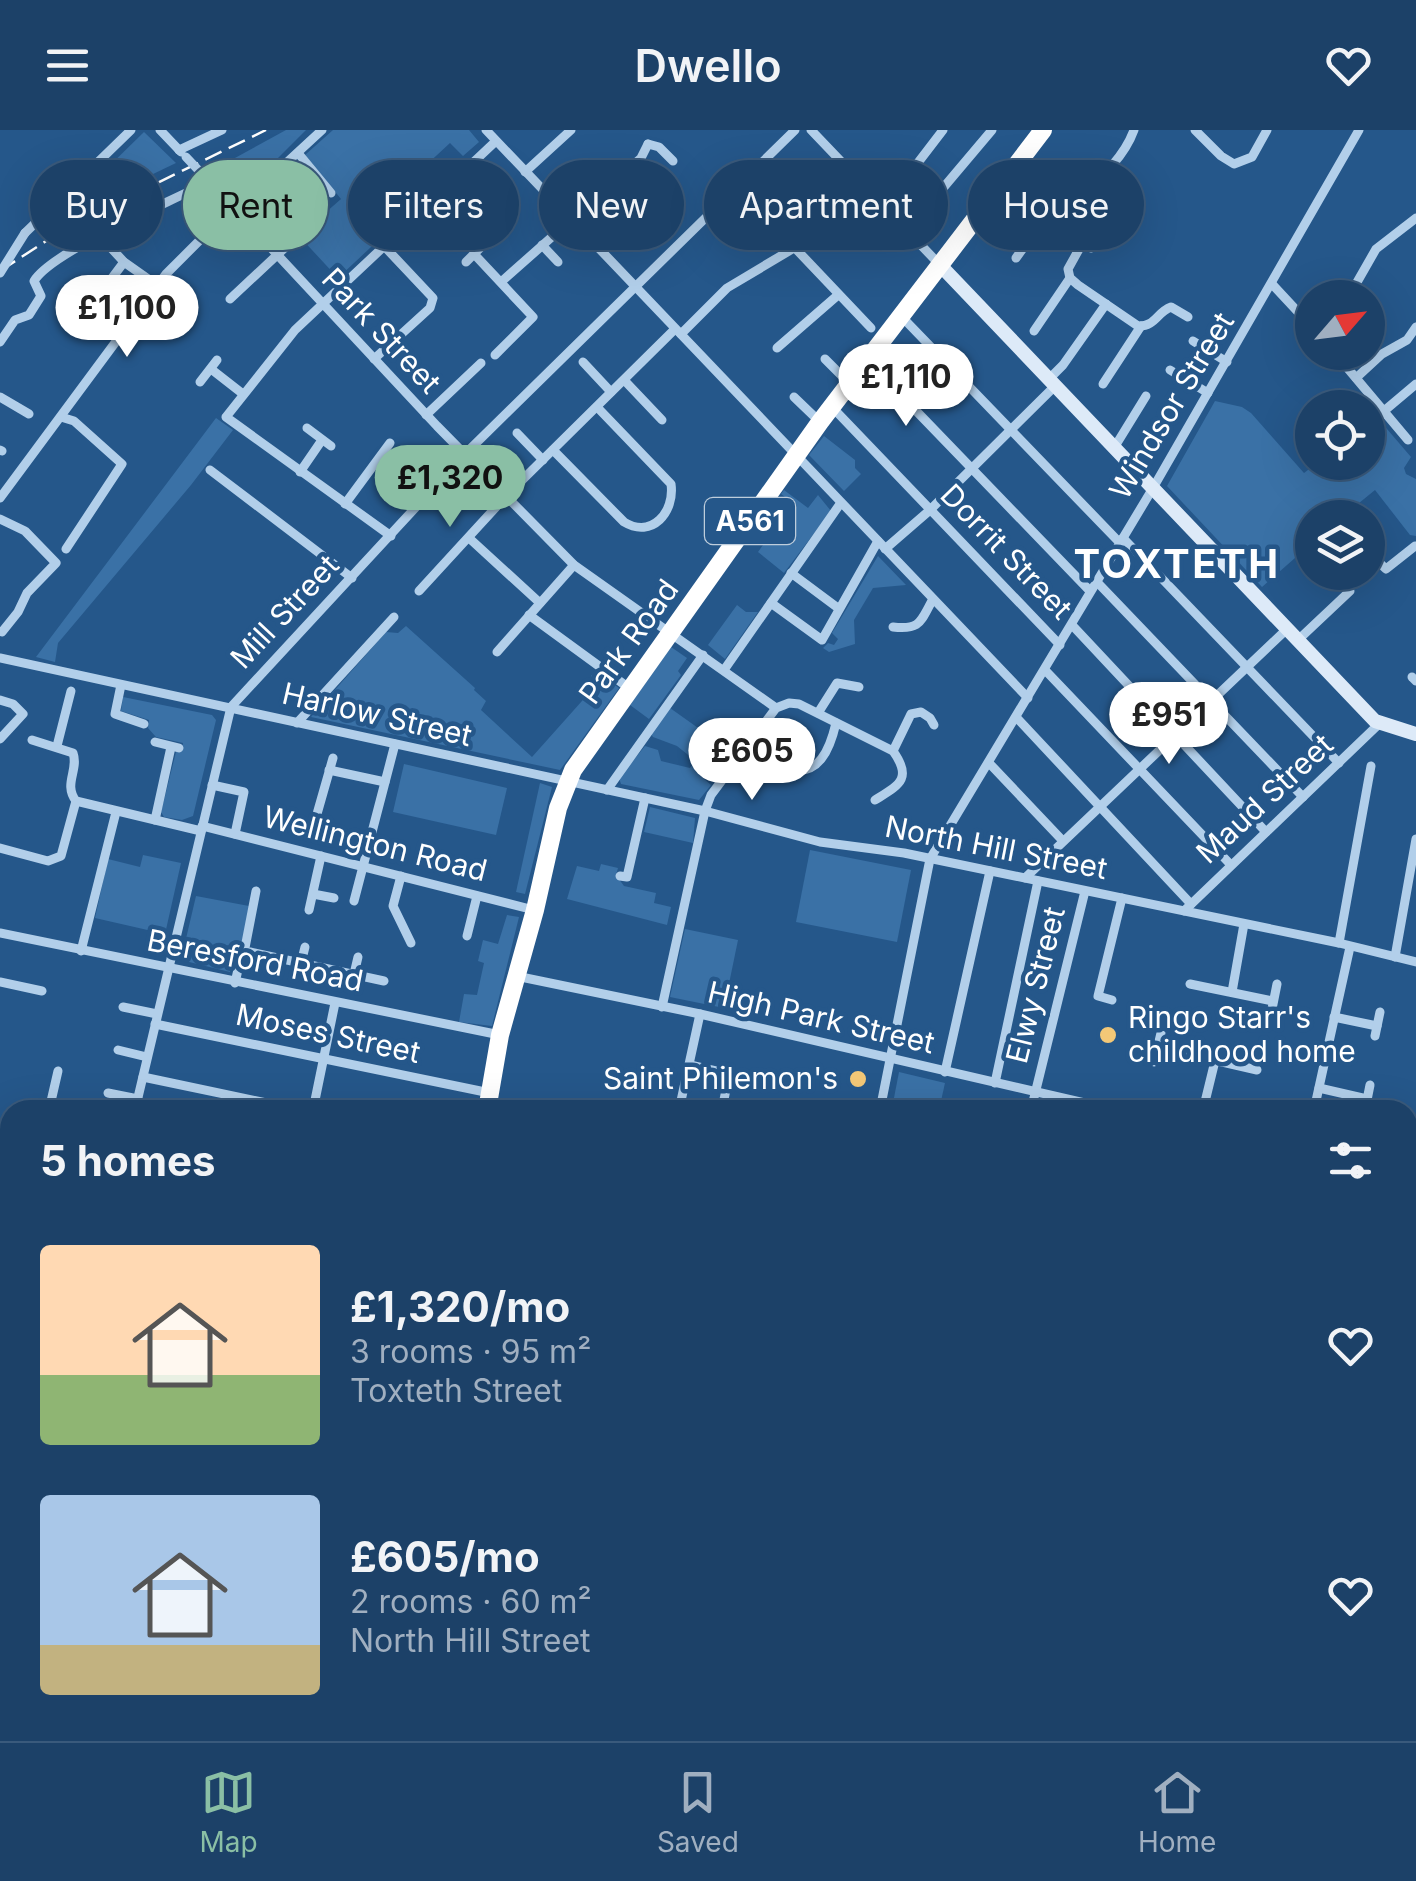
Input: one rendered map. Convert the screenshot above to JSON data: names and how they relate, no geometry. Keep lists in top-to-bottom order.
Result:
{
  "streets": {
    "highway": ["A561", "Park Road"],
    "street": [
      "Park Street",
      "Windsor Street",
      "Dorrit Street",
      "Mill Street",
      "Harlow Street",
      "Maud Street",
      "Wellington Road",
      "North Hill Street",
      "Beresford Road",
      "Elwy Street",
      "High Park Street",
      "Moses Street"
    ]
  },
  "crossings": [
    ["Park Street", "Mill Street"],
    ["Park Street", "Park Road"],
    ["Windsor Street", "Dorrit Street"],
    ["Windsor Street", "North Hill Street"],
    ["A561", "Park Road"],
    ["Dorrit Street", "Park Road"],
    ["Mill Street", "Harlow Street"],
    ["Mill Street", "Wellington Road"],
    ["Mill Street", "Beresford Road"],
    ["Mill Street", "Moses Street"],
    ["Park Road", "Harlow Street"],
    ["Park Road", "Wellington Road"],
    ["Park Road", "North Hill Street"],
    ["Park Road", "Beresford Road"],
    ["Park Road", "High Park Street"],
    ["Harlow Street", "North Hill Street"],
    ["Maud Street", "North Hill Street"],
    ["North Hill Street", "Elwy Street"],
    ["Elwy Street", "High Park Street"]
  ],
  "districts": ["TOXTETH"],
  "places": ["Ringo Starr's childhood home", "Saint Philemon's"],
  "north": "top right",
  "page": {
    "header": "Dwello",
    "chip": [
      "Buy",
      "Rent",
      "Filters",
      "New",
      "Apartment",
      "House"
    ],
    "price": [
      "£1,100",
      "£1,110",
      "£1,320",
      "£951",
      "£605"
    ],
    "heading": "5 homes",
    "list": [
      {
        "name": "£1,320/mo",
        "note": "3 rooms · 95 m² · Toxteth Street"
      },
      {
        "name": "£605/mo",
        "note": "2 rooms · 60 m² · North Hill Street"
      }
    ],
    "tabs": ["Map", "Saved", "Home"]
  }
}
